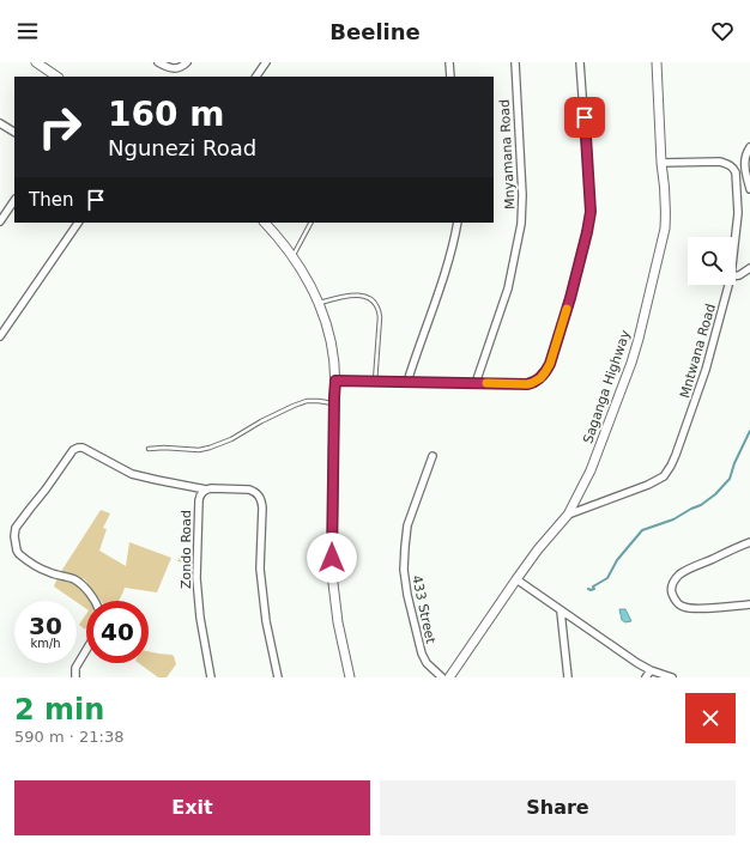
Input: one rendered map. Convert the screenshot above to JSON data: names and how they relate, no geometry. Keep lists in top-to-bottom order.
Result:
{
  "streets": {
    "street": [
      "Mnyamana Road",
      "Mntwana Road",
      "Saganga Highway",
      "Zondo Road",
      "433 Street"
    ]
  },
  "crossings": [
    ["Mntwana Road", "Saganga Highway"]
  ],
  "page": {
    "header": "Beeline",
    "turn": ["160 m", "Ngunezi Road"],
    "then": "Then",
    "speed": "30 km/h",
    "limit": "40",
    "heading": ["2 min", "590 m · 21:38"],
    "buttons": ["Exit", "Share"]
  }
}
